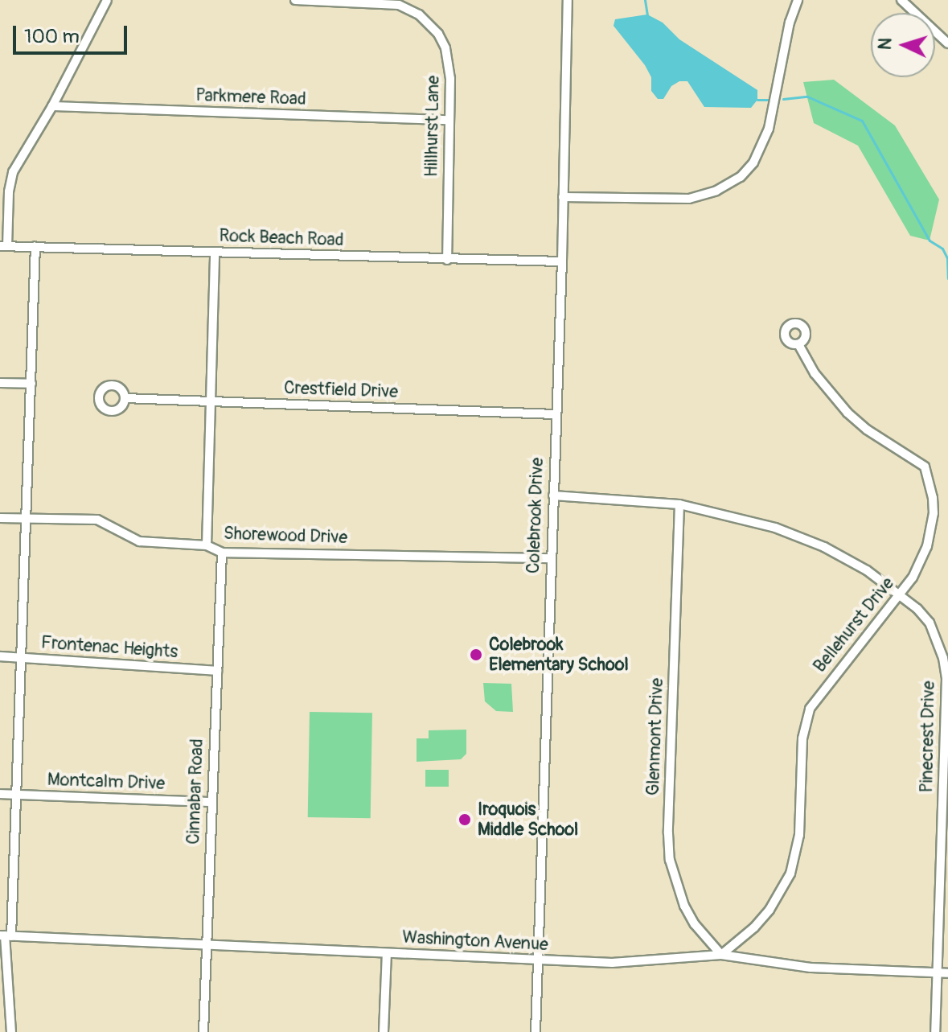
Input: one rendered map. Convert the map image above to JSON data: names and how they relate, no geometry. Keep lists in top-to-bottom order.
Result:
{
  "streets": {
    "street": [
      "Parkmere Road",
      "Hillhurst Lane",
      "Rock Beach Road",
      "Crestfield Drive",
      "Colebrook Drive",
      "Shorewood Drive",
      "Bellehurst Drive",
      "Frontenac Heights",
      "Glenmont Drive",
      "Pinecrest Drive",
      "Montcalm Drive",
      "Cinnabar Road",
      "Washington Avenue"
    ]
  },
  "crossings": [
    ["Parkmere Road", "Hillhurst Lane"],
    ["Hillhurst Lane", "Rock Beach Road"],
    ["Rock Beach Road", "Colebrook Drive"],
    ["Crestfield Drive", "Colebrook Drive"],
    ["Colebrook Drive", "Shorewood Drive"],
    ["Colebrook Drive", "Pinecrest Drive"],
    ["Colebrook Drive", "Washington Avenue"],
    ["Shorewood Drive", "Cinnabar Road"],
    ["Bellehurst Drive", "Glenmont Drive"],
    ["Bellehurst Drive", "Pinecrest Drive"],
    ["Bellehurst Drive", "Washington Avenue"],
    ["Frontenac Heights", "Cinnabar Road"],
    ["Glenmont Drive", "Pinecrest Drive"],
    ["Glenmont Drive", "Washington Avenue"],
    ["Pinecrest Drive", "Washington Avenue"],
    ["Montcalm Drive", "Cinnabar Road"],
    ["Cinnabar Road", "Washington Avenue"]
  ],
  "places": ["Colebrook Elementary School", "Iroquois Middle School"],
  "scale_bar": "100 m",
  "north": "left"
}
